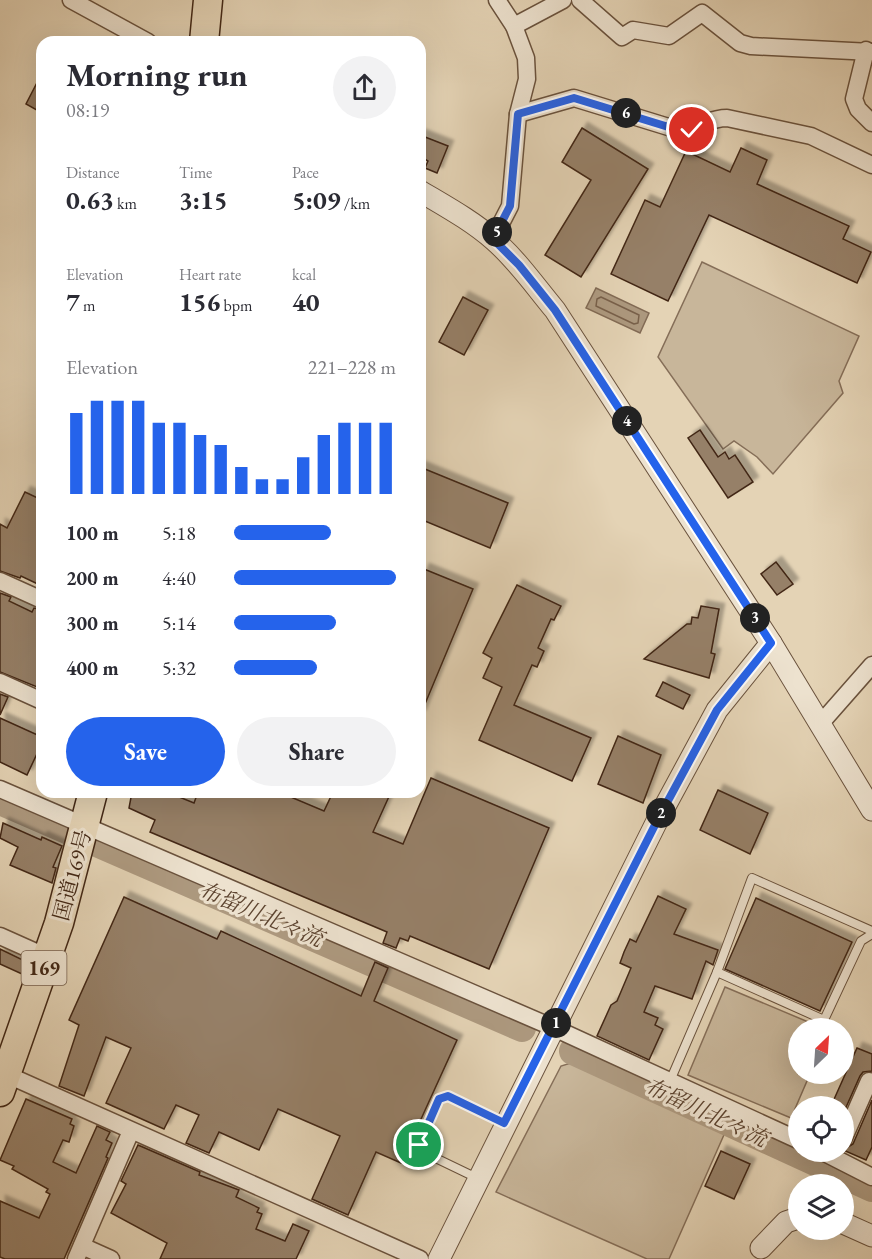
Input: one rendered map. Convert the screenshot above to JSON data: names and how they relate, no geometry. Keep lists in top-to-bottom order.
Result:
{
  "streets": {
    "highway": ["国道169号", "169"]
  },
  "water": ["布留川北々流"],
  "north": "top right",
  "page": {
    "heading": ["Morning run", "08:19"],
    "pins": [
      "6",
      "5",
      "4",
      "3",
      "2",
      "1"
    ],
    "stats": [
      ["Distance", "0.63 km"],
      ["Time", "3:15"],
      ["Pace", "5:09 /km"],
      ["Elevation", "7 m"],
      ["Heart rate", "156 bpm"],
      ["kcal", "40"]
    ],
    "chart": ["Elevation", "221–228 m"],
    "list": [
      {
        "name": "100 m",
        "note": "5:18"
      },
      {
        "name": "200 m",
        "note": "4:40"
      },
      {
        "name": "300 m",
        "note": "5:14"
      },
      {
        "name": "400 m",
        "note": "5:32"
      }
    ],
    "buttons": ["Save", "Share"]
  }
}
